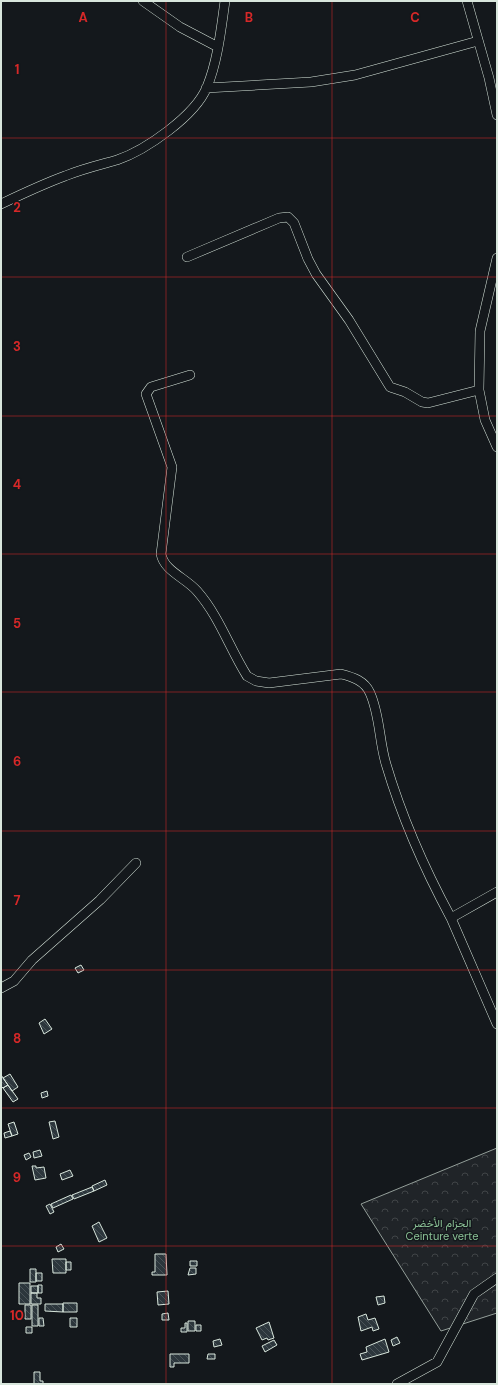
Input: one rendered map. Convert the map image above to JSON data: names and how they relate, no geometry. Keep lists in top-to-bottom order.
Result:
{
  "parks": ["الحزام الأخضر Ceinture verte"],
  "grid": {
    "columns": ["A", "B", "C"],
    "rows": [
      "1",
      "2",
      "3",
      "4",
      "5",
      "6",
      "7",
      "8",
      "9",
      "10"
    ]
  }
}
